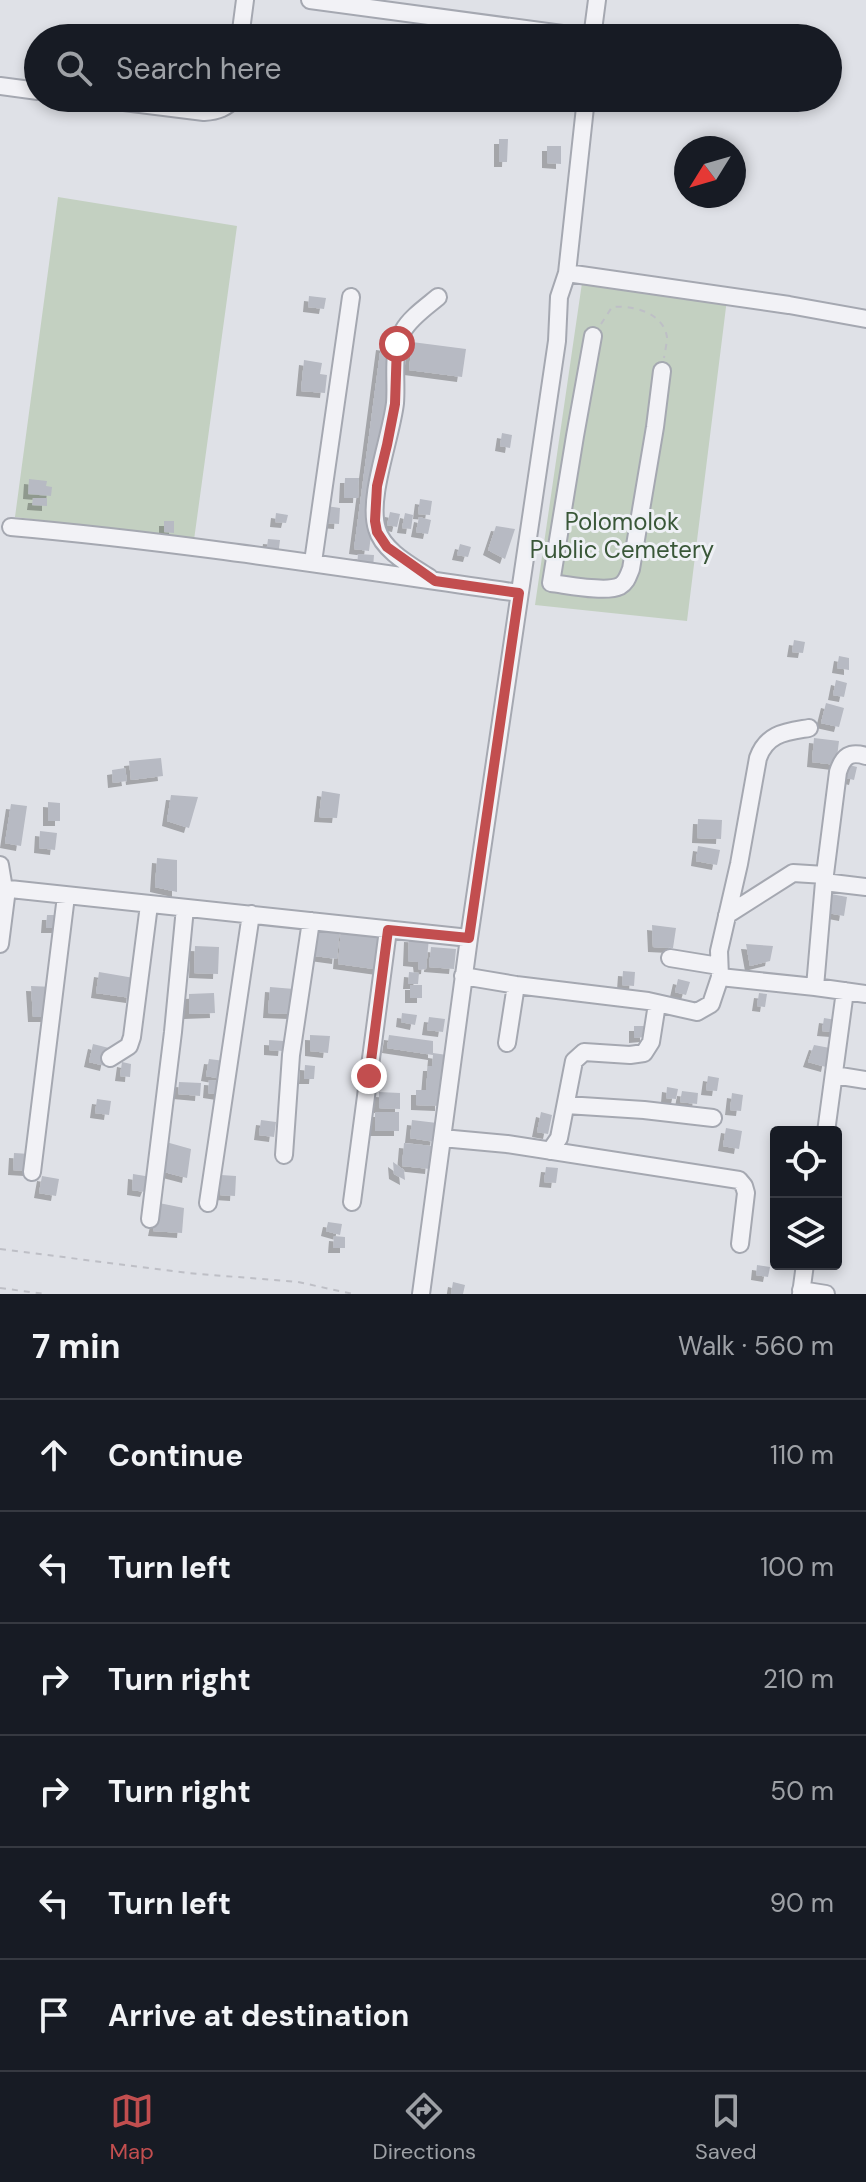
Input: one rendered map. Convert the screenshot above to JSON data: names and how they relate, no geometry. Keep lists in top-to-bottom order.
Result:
{
  "parks": ["Polomolok Public Cemetery"],
  "north": "bottom left",
  "page": {
    "search": "Search here",
    "heading": ["7 min", "Walk · 560 m"],
    "list": [
      ["Continue", "110 m"],
      ["Turn left", "100 m"],
      ["Turn right", "210 m"],
      ["Turn right", "50 m"],
      ["Turn left", "90 m"],
      "Arrive at destination"
    ],
    "nav": ["Map", "Directions", "Saved"]
  }
}
